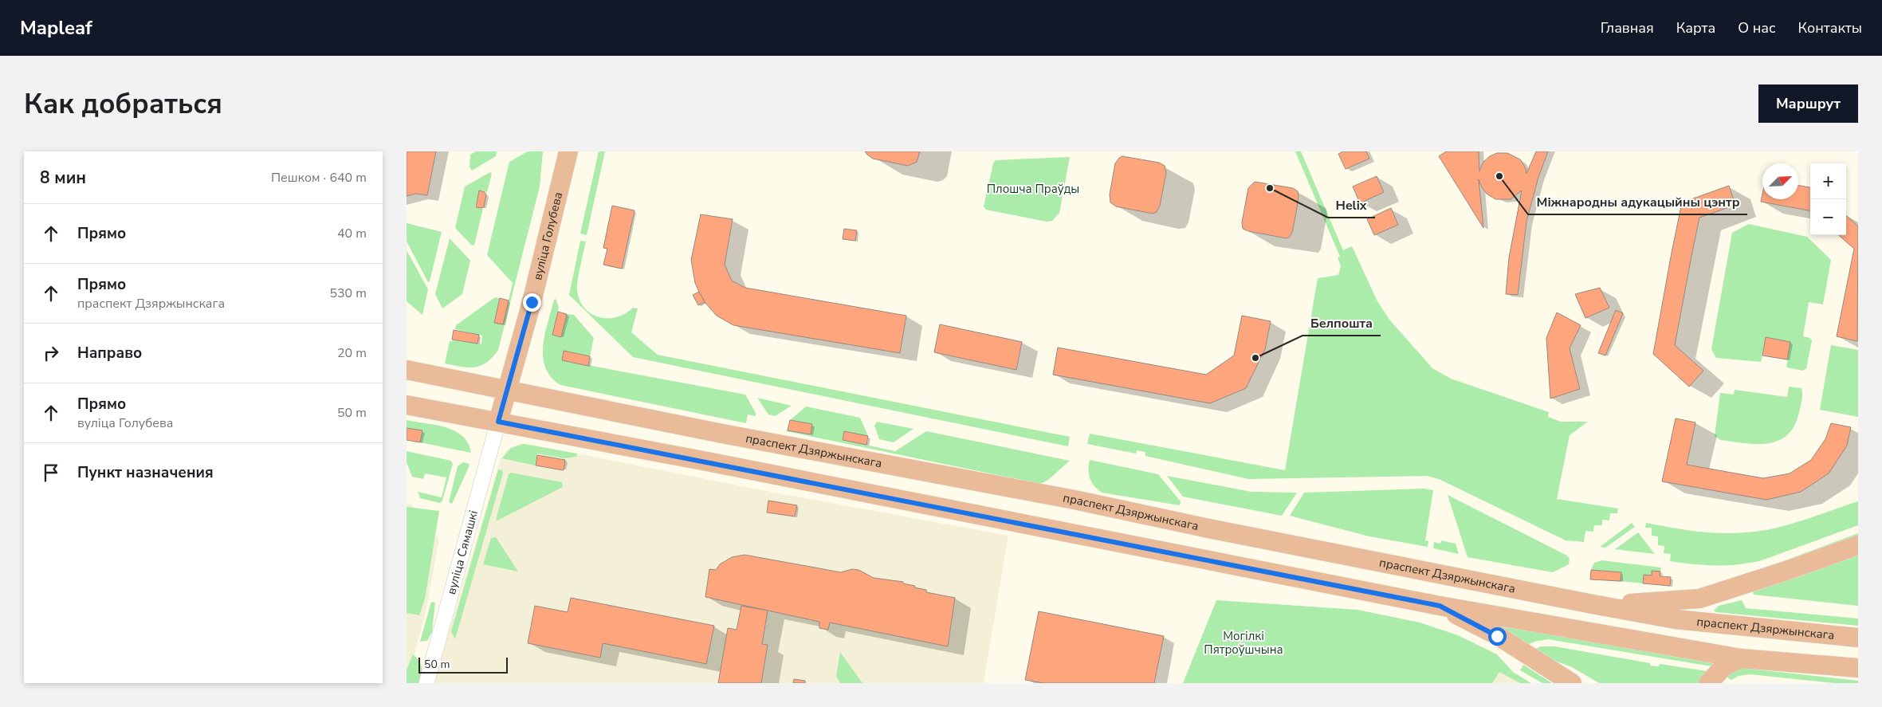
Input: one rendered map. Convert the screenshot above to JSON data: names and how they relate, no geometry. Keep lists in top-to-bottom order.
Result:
{
  "streets": {
    "main road": ["вуліца Голубева", "праспект Дзяржынскага"],
    "street": ["вуліца Сямашкі"]
  },
  "crossings": [
    ["вуліца Голубева", "праспект Дзяржынскага"],
    ["вуліца Голубева", "вуліца Сямашкі"]
  ],
  "parks": ["Плошча Праўды", "Могілкі Пятроўшчына"],
  "places": ["Міжнародны адукацыйны цэнтр", "Helix", "Белпошта"],
  "scale_bar": "50 m",
  "north": "top right",
  "page": {
    "header": "Mapleaf",
    "nav": [
      "Главная",
      "Карта",
      "О нас",
      "Контакты"
    ],
    "buttons": "Маршрут",
    "title": "Как добраться",
    "heading": ["8 мин", "Пешком · 640 m"],
    "map_buttons": ["+", "−"],
    "list": [
      ["Прямо", "40 m"],
      ["Прямо", "праспект Дзяржынскага", "530 m"],
      ["Направо", "20 m"],
      ["Прямо", "вуліца Голубева", "50 m"],
      "Пункт назначения"
    ],
    "scale": "50 m"
  }
}
